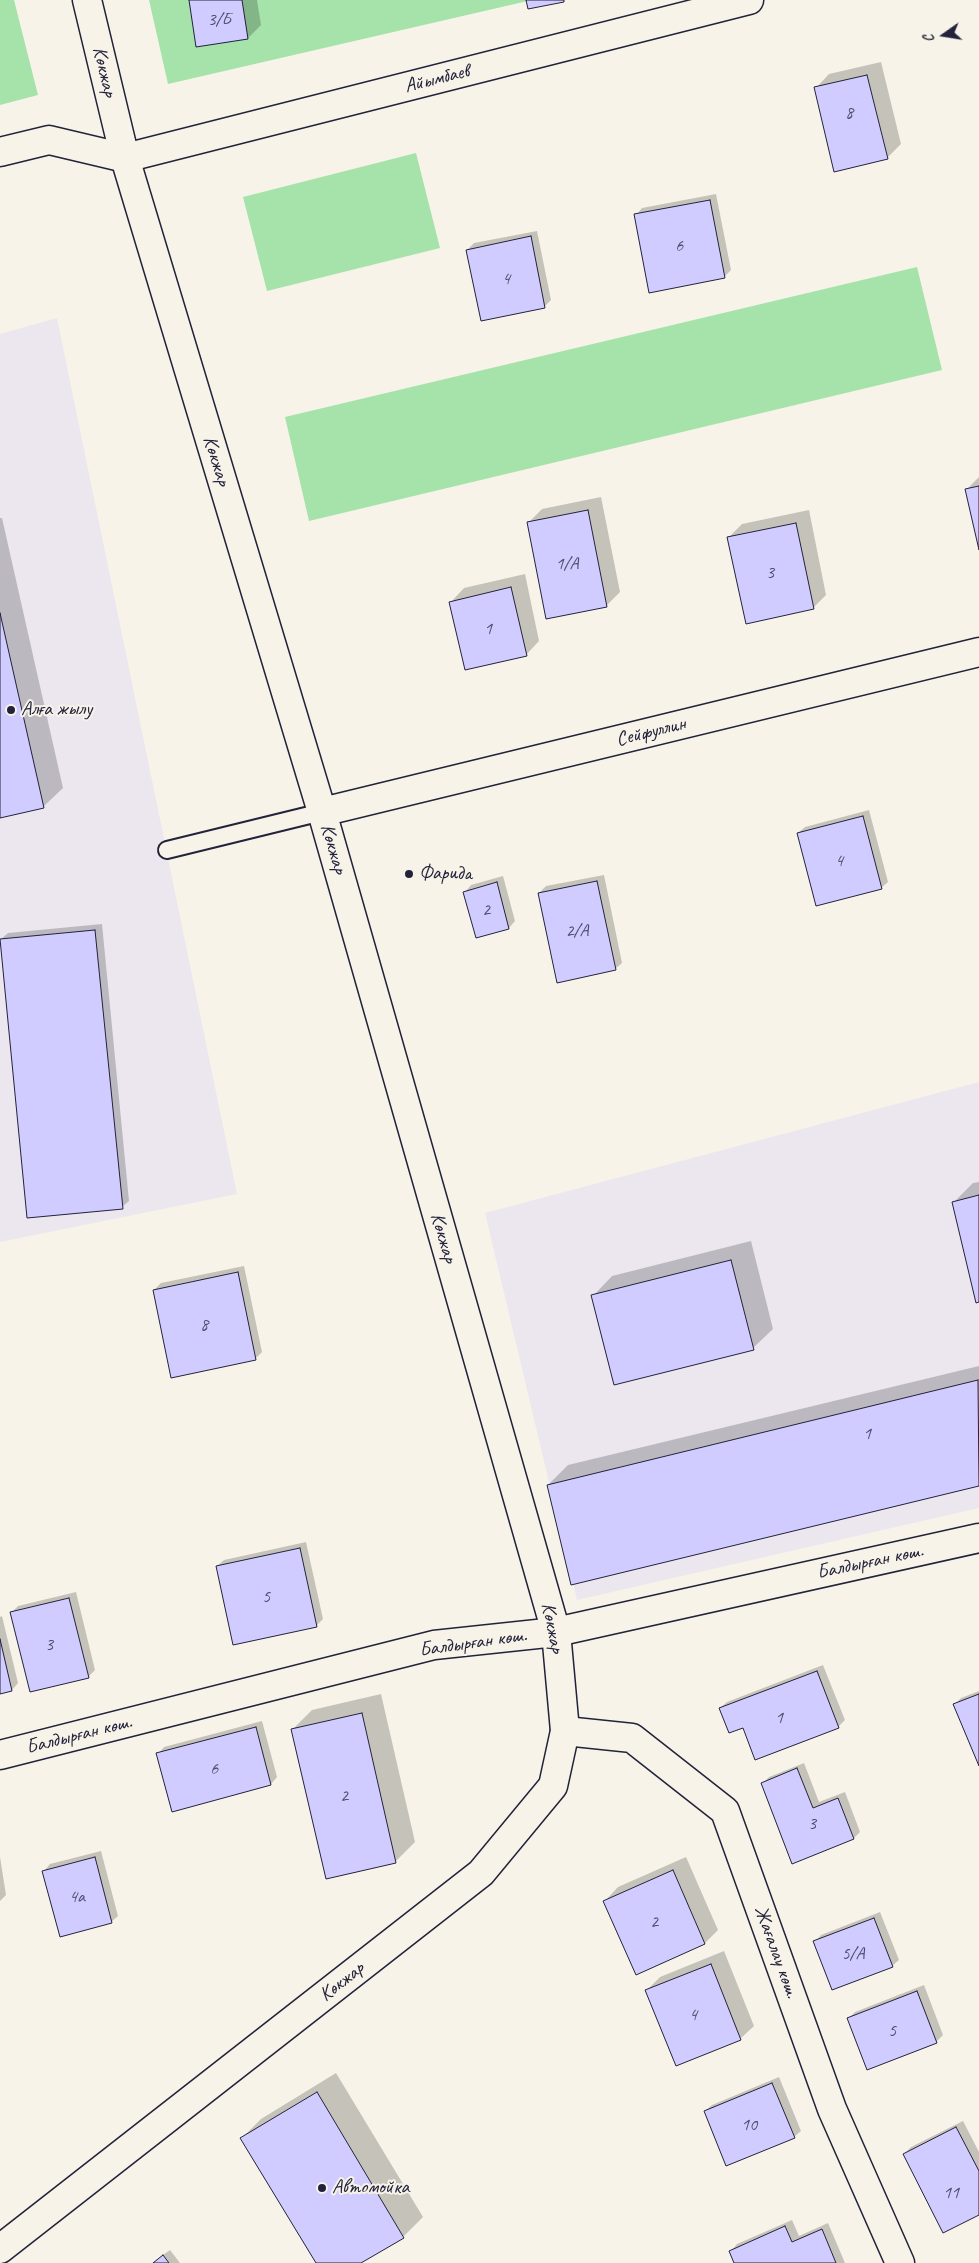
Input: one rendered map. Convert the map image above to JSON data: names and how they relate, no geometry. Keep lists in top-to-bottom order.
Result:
{
  "streets": {
    "street": [
      "Көкжар",
      "Айымбаев",
      "Сейфуллин",
      "Балдырған көш.",
      "Жағалау көш."
    ]
  },
  "crossings": [
    ["Көкжар", "Айымбаев"],
    ["Көкжар", "Сейфуллин"],
    ["Көкжар", "Балдырған көш."],
    ["Көкжар", "Жағалау көш."]
  ],
  "places": ["Алға жылу", "Фарида", "Автомойка"],
  "house_numbers": [
    "3/Б",
    "8",
    "6",
    "4",
    "1/А",
    "3",
    "1",
    "4",
    "2",
    "2/А",
    "8",
    "1",
    "5",
    "3",
    "1",
    "6",
    "2",
    "3",
    "4а",
    "2",
    "5/А",
    "4",
    "5",
    "10",
    "11"
  ],
  "north": "left"
}
